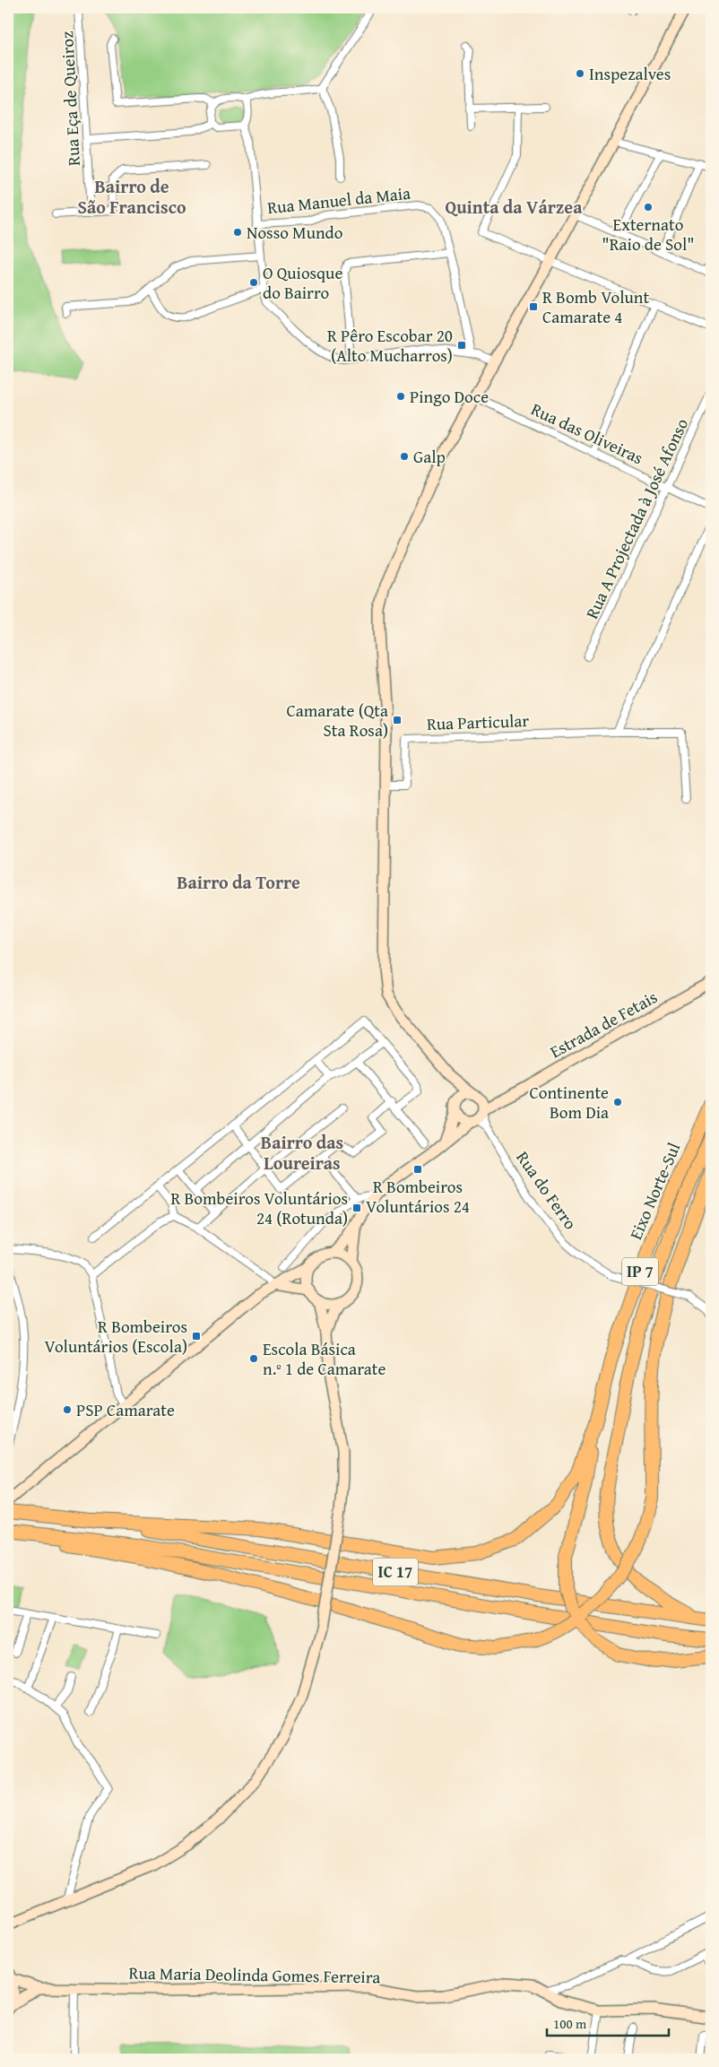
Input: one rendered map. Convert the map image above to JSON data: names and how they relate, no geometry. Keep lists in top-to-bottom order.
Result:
{
  "streets": {
    "highway": ["Eixo Norte-Sul", "IP 7", "IC 17"],
    "street": [
      "Rua Eça de Queiroz",
      "Rua Manuel da Maia",
      "Rua das Oliveiras",
      "Rua A Projectada à José Afonso",
      "Rua Particular",
      "Estrada de Fetais",
      "Rua do Ferro",
      "Rua Maria Deolinda Gomes Ferreira"
    ]
  },
  "crossings": [
    ["Rua das Oliveiras", "Rua A Projectada à José Afonso"],
    ["Estrada de Fetais", "Rua do Ferro"]
  ],
  "districts": [
    "Bairro de São Francisco",
    "Quinta da Várzea",
    "Bairro da Torre",
    "Bairro das Loureiras"
  ],
  "places": {
    "other": [
      "Inspezalves",
      "Externato \"Raio de Sol\"",
      "Nosso Mundo",
      "O Quiosque do Bairro",
      "Pingo Doce",
      "Galp",
      "Continente Bom Dia",
      "Escola Básica n.º 1 de Camarate",
      "PSP Camarate"
    ],
    "transit": [
      "R Bomb Volunt Camarate 4",
      "R Pêro Escobar 20 (Alto Mucharros)",
      "Camarate (Qta Sta Rosa)",
      "R Bombeiros Voluntários 24",
      "R Bombeiros Voluntários 24 (Rotunda)",
      "R Bombeiros Voluntários (Escola)"
    ]
  },
  "scale_bar": "100 m"
}
